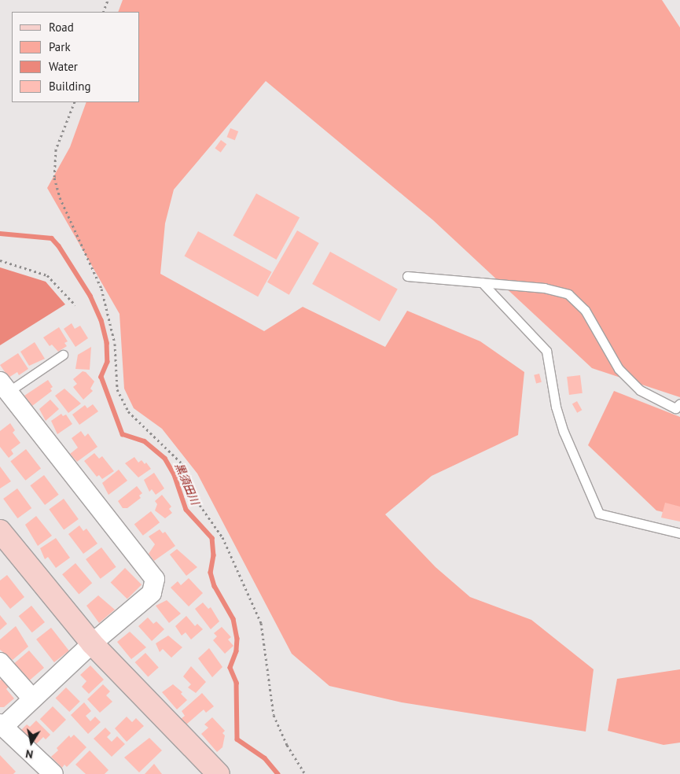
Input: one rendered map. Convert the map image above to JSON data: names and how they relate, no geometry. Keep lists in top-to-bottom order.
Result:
{
  "water": ["黒須田川"],
  "legend": [
    "Road",
    "Park",
    "Water",
    "Building"
  ],
  "north": "bottom"
}
